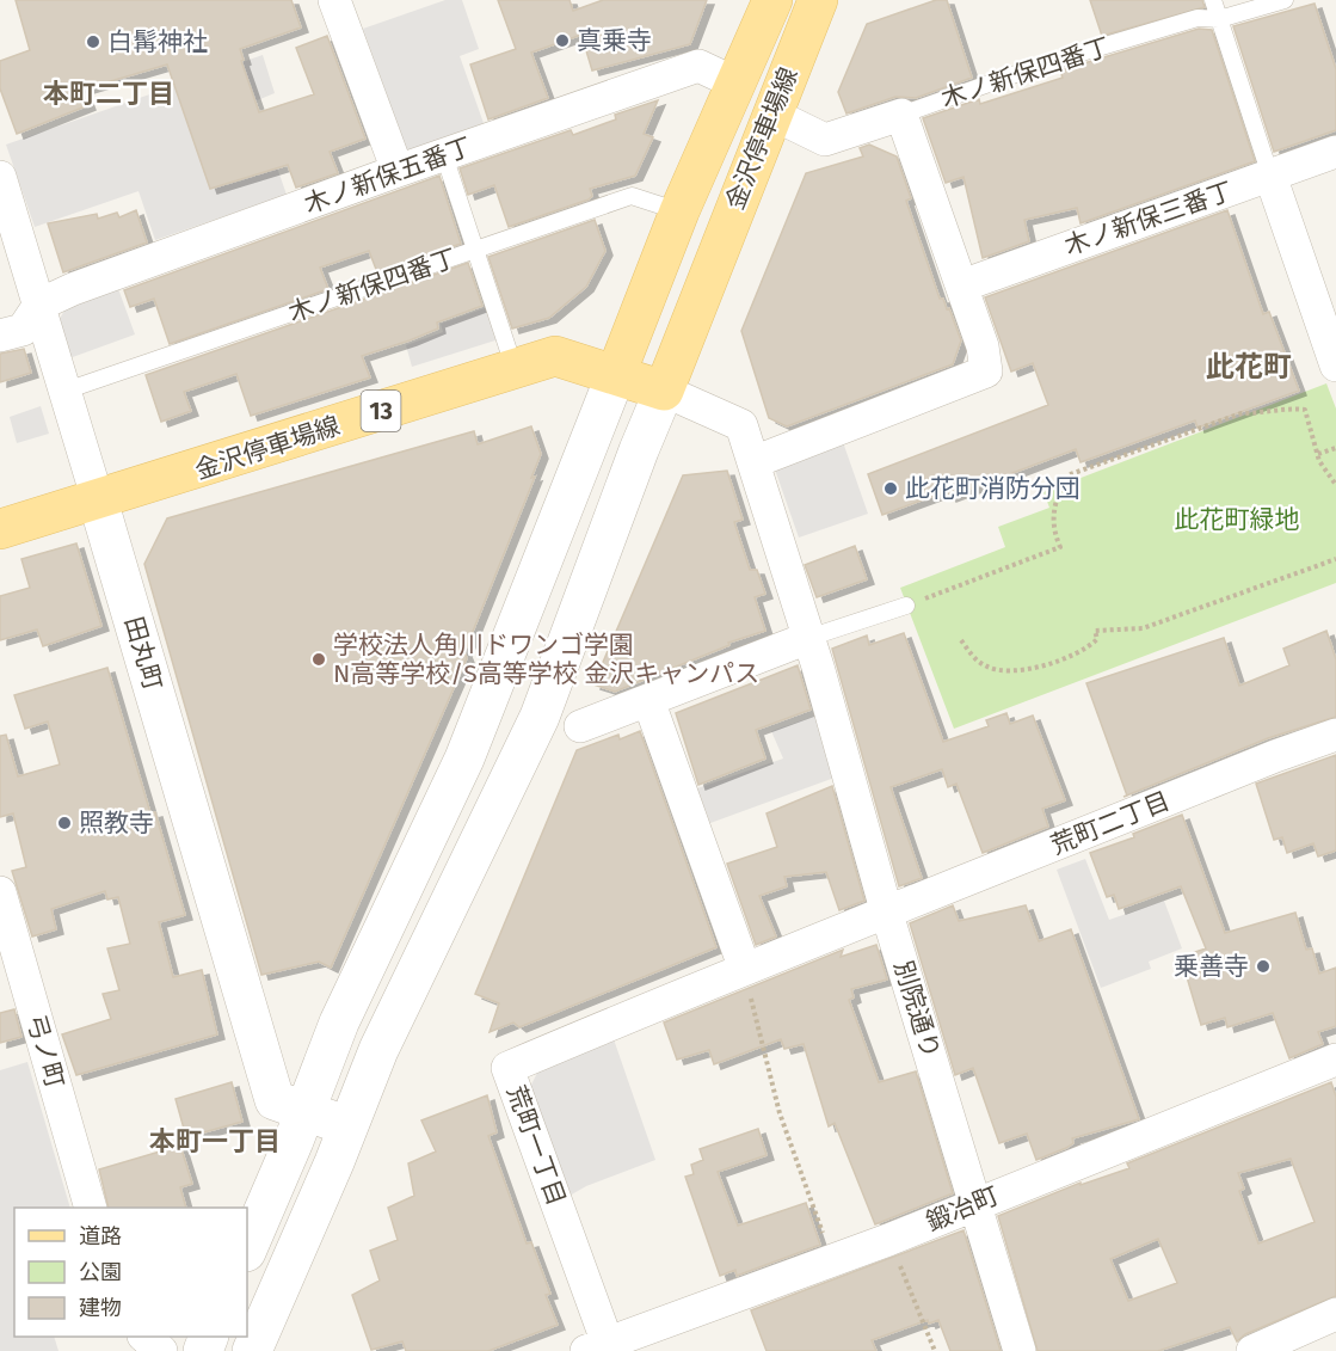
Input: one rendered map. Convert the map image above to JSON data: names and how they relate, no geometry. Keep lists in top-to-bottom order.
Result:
{
  "streets": {
    "main road": ["金沢停車場線", "13"],
    "street": [
      "木ノ新保四番丁",
      "木ノ新保五番丁",
      "木ノ新保三番丁",
      "田丸町",
      "荒町二丁目",
      "別院通り",
      "弓ノ町",
      "荒町一丁目",
      "鍛冶町"
    ]
  },
  "crossings": [
    ["木ノ新保四番丁", "金沢停車場線"],
    ["木ノ新保四番丁", "田丸町"],
    ["金沢停車場線", "木ノ新保五番丁"],
    ["金沢停車場線", "田丸町"],
    ["金沢停車場線", "別院通り"],
    ["木ノ新保五番丁", "田丸町"],
    ["荒町二丁目", "別院通り"],
    ["荒町二丁目", "荒町一丁目"],
    ["別院通り", "鍛冶町"],
    ["荒町一丁目", "鍛冶町"]
  ],
  "districts": ["本町二丁目", "此花町", "本町一丁目"],
  "parks": ["此花町緑地"],
  "places": [
    "真乗寺",
    "白髯神社",
    "此花町消防分団",
    "学校法人角川ドワンゴ学園 N高等学校/S高等学校 金沢キャンパス",
    "照教寺",
    "乗善寺"
  ],
  "legend": ["道路", "公園", "建物"]
}
